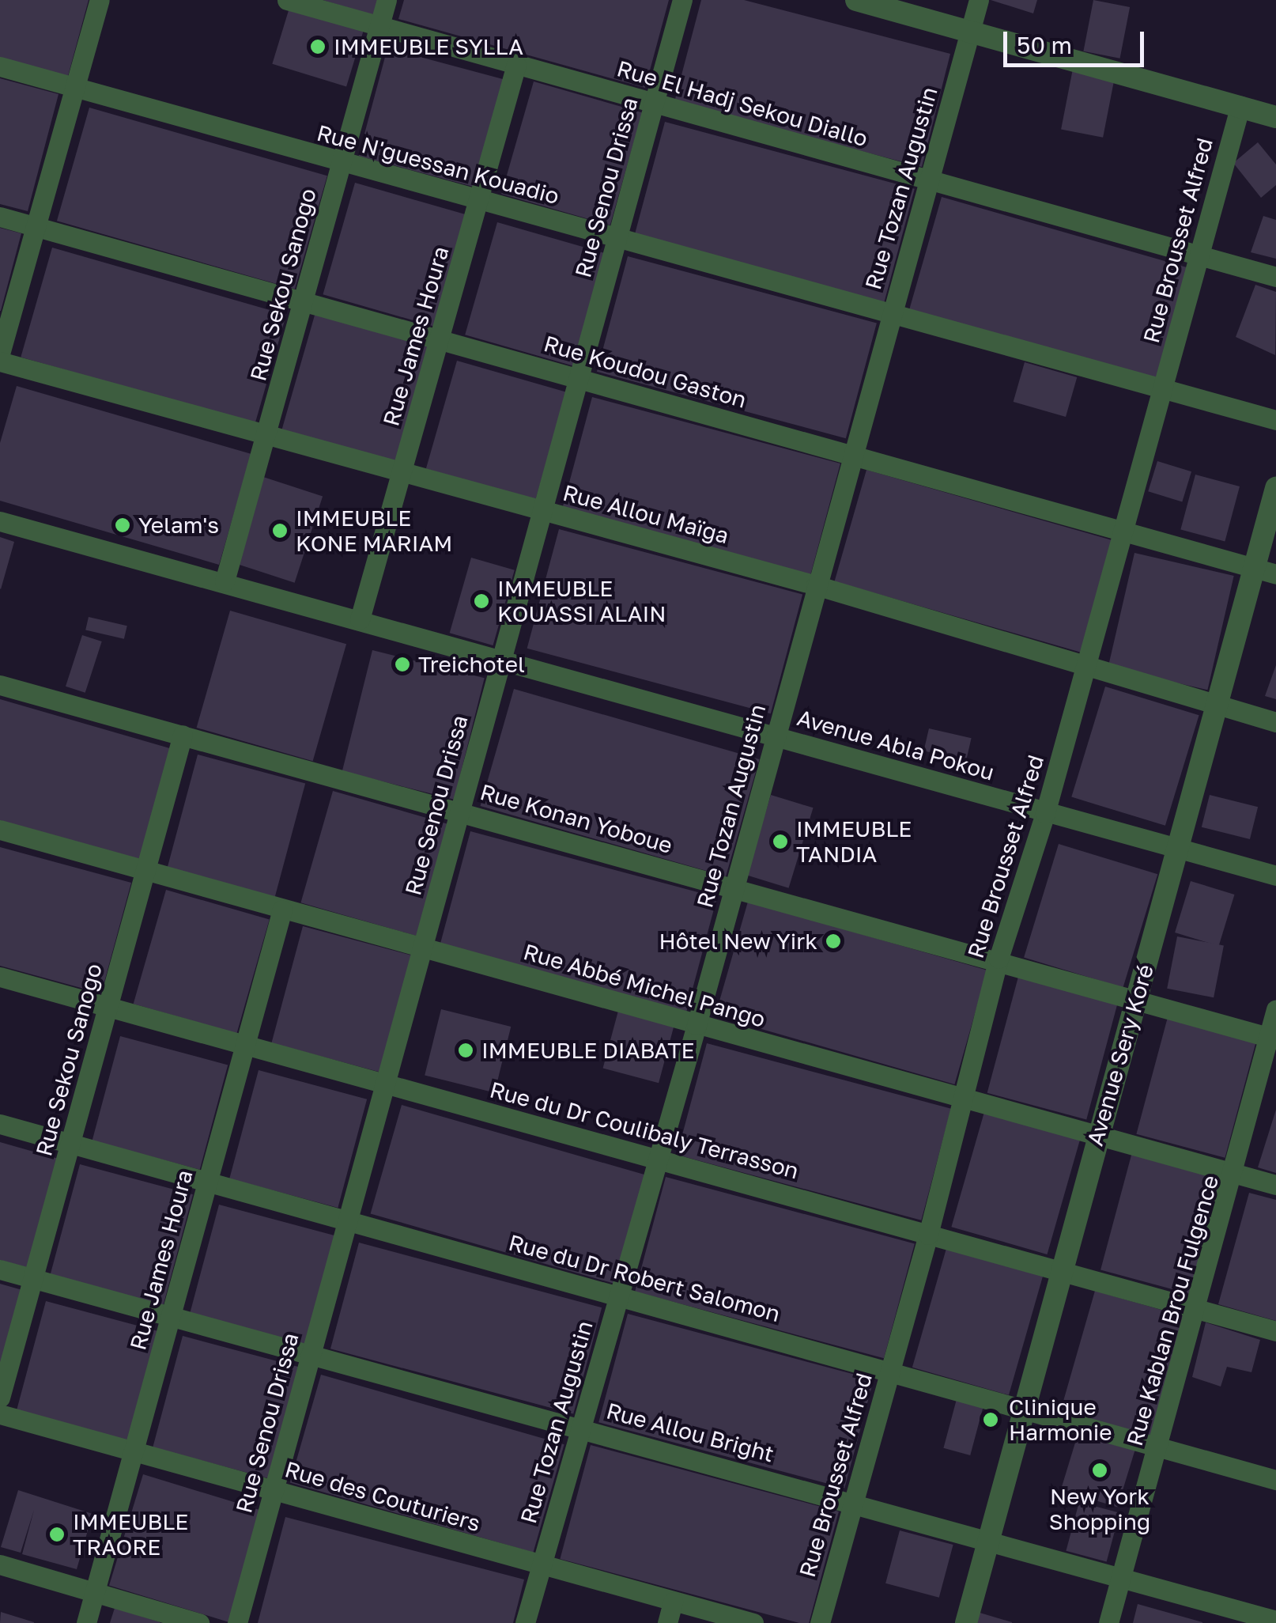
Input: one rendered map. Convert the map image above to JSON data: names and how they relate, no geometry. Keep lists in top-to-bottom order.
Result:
{
  "streets": {
    "street": [
      "Rue El Hadj Sekou Diallo",
      "Rue N'guessan Kouadio",
      "Rue Senou Drissa",
      "Rue Tozan Augustin",
      "Rue Brousset Alfred",
      "Rue Sekou Sanogo",
      "Rue James Houra",
      "Rue Koudou Gaston",
      "Rue Allou Maïga",
      "Avenue Abla Pokou",
      "Rue Konan Yoboue",
      "Rue Abbé Michel Pango",
      "Avenue Sery Koré",
      "Rue du Dr Coulibaly Terrasson",
      "Rue du Dr Robert Salomon",
      "Rue Kablan Brou Fulgence",
      "Rue Allou Bright",
      "Rue des Couturiers"
    ]
  },
  "crossings": [
    ["Rue El Hadj Sekou Diallo", "Rue Senou Drissa"],
    ["Rue El Hadj Sekou Diallo", "Rue Tozan Augustin"],
    ["Rue El Hadj Sekou Diallo", "Rue Brousset Alfred"],
    ["Rue El Hadj Sekou Diallo", "Rue Sekou Sanogo"],
    ["Rue El Hadj Sekou Diallo", "Rue James Houra"],
    ["Rue N'guessan Kouadio", "Rue Senou Drissa"],
    ["Rue N'guessan Kouadio", "Rue Tozan Augustin"],
    ["Rue N'guessan Kouadio", "Rue Brousset Alfred"],
    ["Rue N'guessan Kouadio", "Rue Sekou Sanogo"],
    ["Rue N'guessan Kouadio", "Rue James Houra"],
    ["Rue Senou Drissa", "Rue Koudou Gaston"],
    ["Rue Senou Drissa", "Rue Allou Maïga"],
    ["Rue Senou Drissa", "Avenue Abla Pokou"],
    ["Rue Senou Drissa", "Rue Konan Yoboue"],
    ["Rue Senou Drissa", "Rue Abbé Michel Pango"],
    ["Rue Senou Drissa", "Rue du Dr Coulibaly Terrasson"],
    ["Rue Senou Drissa", "Rue du Dr Robert Salomon"],
    ["Rue Senou Drissa", "Rue Allou Bright"],
    ["Rue Senou Drissa", "Rue des Couturiers"],
    ["Rue Tozan Augustin", "Rue Koudou Gaston"],
    ["Rue Tozan Augustin", "Rue Allou Maïga"],
    ["Rue Tozan Augustin", "Avenue Abla Pokou"],
    ["Rue Tozan Augustin", "Rue Konan Yoboue"],
    ["Rue Tozan Augustin", "Rue Abbé Michel Pango"],
    ["Rue Tozan Augustin", "Rue du Dr Coulibaly Terrasson"],
    ["Rue Tozan Augustin", "Rue du Dr Robert Salomon"],
    ["Rue Tozan Augustin", "Rue Allou Bright"],
    ["Rue Tozan Augustin", "Rue des Couturiers"],
    ["Rue Brousset Alfred", "Rue Koudou Gaston"],
    ["Rue Brousset Alfred", "Rue Allou Maïga"],
    ["Rue Brousset Alfred", "Avenue Abla Pokou"],
    ["Rue Brousset Alfred", "Rue Konan Yoboue"],
    ["Rue Brousset Alfred", "Rue Abbé Michel Pango"],
    ["Rue Brousset Alfred", "Rue du Dr Coulibaly Terrasson"],
    ["Rue Brousset Alfred", "Rue du Dr Robert Salomon"],
    ["Rue Brousset Alfred", "Rue Allou Bright"],
    ["Rue Sekou Sanogo", "Rue Koudou Gaston"],
    ["Rue Sekou Sanogo", "Rue Allou Maïga"],
    ["Rue Sekou Sanogo", "Avenue Abla Pokou"],
    ["Rue Sekou Sanogo", "Rue Konan Yoboue"],
    ["Rue Sekou Sanogo", "Rue Abbé Michel Pango"],
    ["Rue Sekou Sanogo", "Rue du Dr Coulibaly Terrasson"],
    ["Rue Sekou Sanogo", "Rue du Dr Robert Salomon"],
    ["Rue Sekou Sanogo", "Rue Allou Bright"],
    ["Rue James Houra", "Rue Koudou Gaston"],
    ["Rue James Houra", "Rue Allou Maïga"],
    ["Rue James Houra", "Avenue Abla Pokou"],
    ["Rue James Houra", "Rue Abbé Michel Pango"],
    ["Rue James Houra", "Rue du Dr Coulibaly Terrasson"],
    ["Rue James Houra", "Rue du Dr Robert Salomon"],
    ["Rue James Houra", "Rue Allou Bright"],
    ["Rue James Houra", "Rue des Couturiers"],
    ["Rue Koudou Gaston", "Avenue Sery Koré"],
    ["Rue Allou Maïga", "Avenue Sery Koré"],
    ["Avenue Abla Pokou", "Avenue Sery Koré"],
    ["Rue Konan Yoboue", "Avenue Sery Koré"],
    ["Rue Konan Yoboue", "Rue Kablan Brou Fulgence"],
    ["Rue Abbé Michel Pango", "Avenue Sery Koré"],
    ["Rue Abbé Michel Pango", "Rue Kablan Brou Fulgence"],
    ["Avenue Sery Koré", "Rue du Dr Coulibaly Terrasson"],
    ["Avenue Sery Koré", "Rue du Dr Robert Salomon"],
    ["Avenue Sery Koré", "Rue Allou Bright"],
    ["Rue du Dr Coulibaly Terrasson", "Rue Kablan Brou Fulgence"],
    ["Rue du Dr Robert Salomon", "Rue Kablan Brou Fulgence"],
    ["Rue Kablan Brou Fulgence", "Rue Allou Bright"]
  ],
  "places": [
    "IMMEUBLE SYLLA",
    "Yelam's",
    "IMMEUBLE KONE MARIAM",
    "IMMEUBLE KOUASSI ALAIN",
    "Treichotel",
    "IMMEUBLE TANDIA",
    "Hôtel New Yirk",
    "IMMEUBLE DIABATE",
    "Clinique Harmonie",
    "New York Shopping",
    "IMMEUBLE TRAORE"
  ],
  "scale_bar": "50 m"
}
